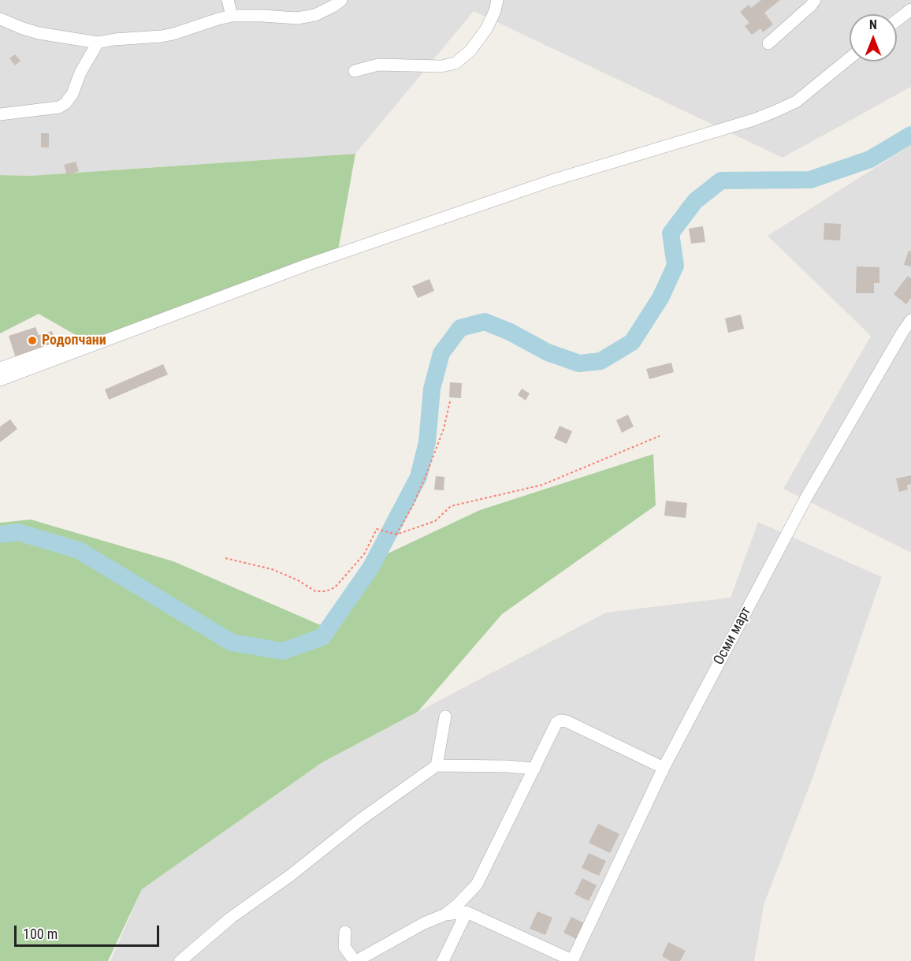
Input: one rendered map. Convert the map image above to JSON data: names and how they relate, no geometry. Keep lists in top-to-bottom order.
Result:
{
  "streets": {
    "street": ["Осми март"]
  },
  "places": ["Родопчани"],
  "scale_bar": "100 m",
  "north": "top"
}
